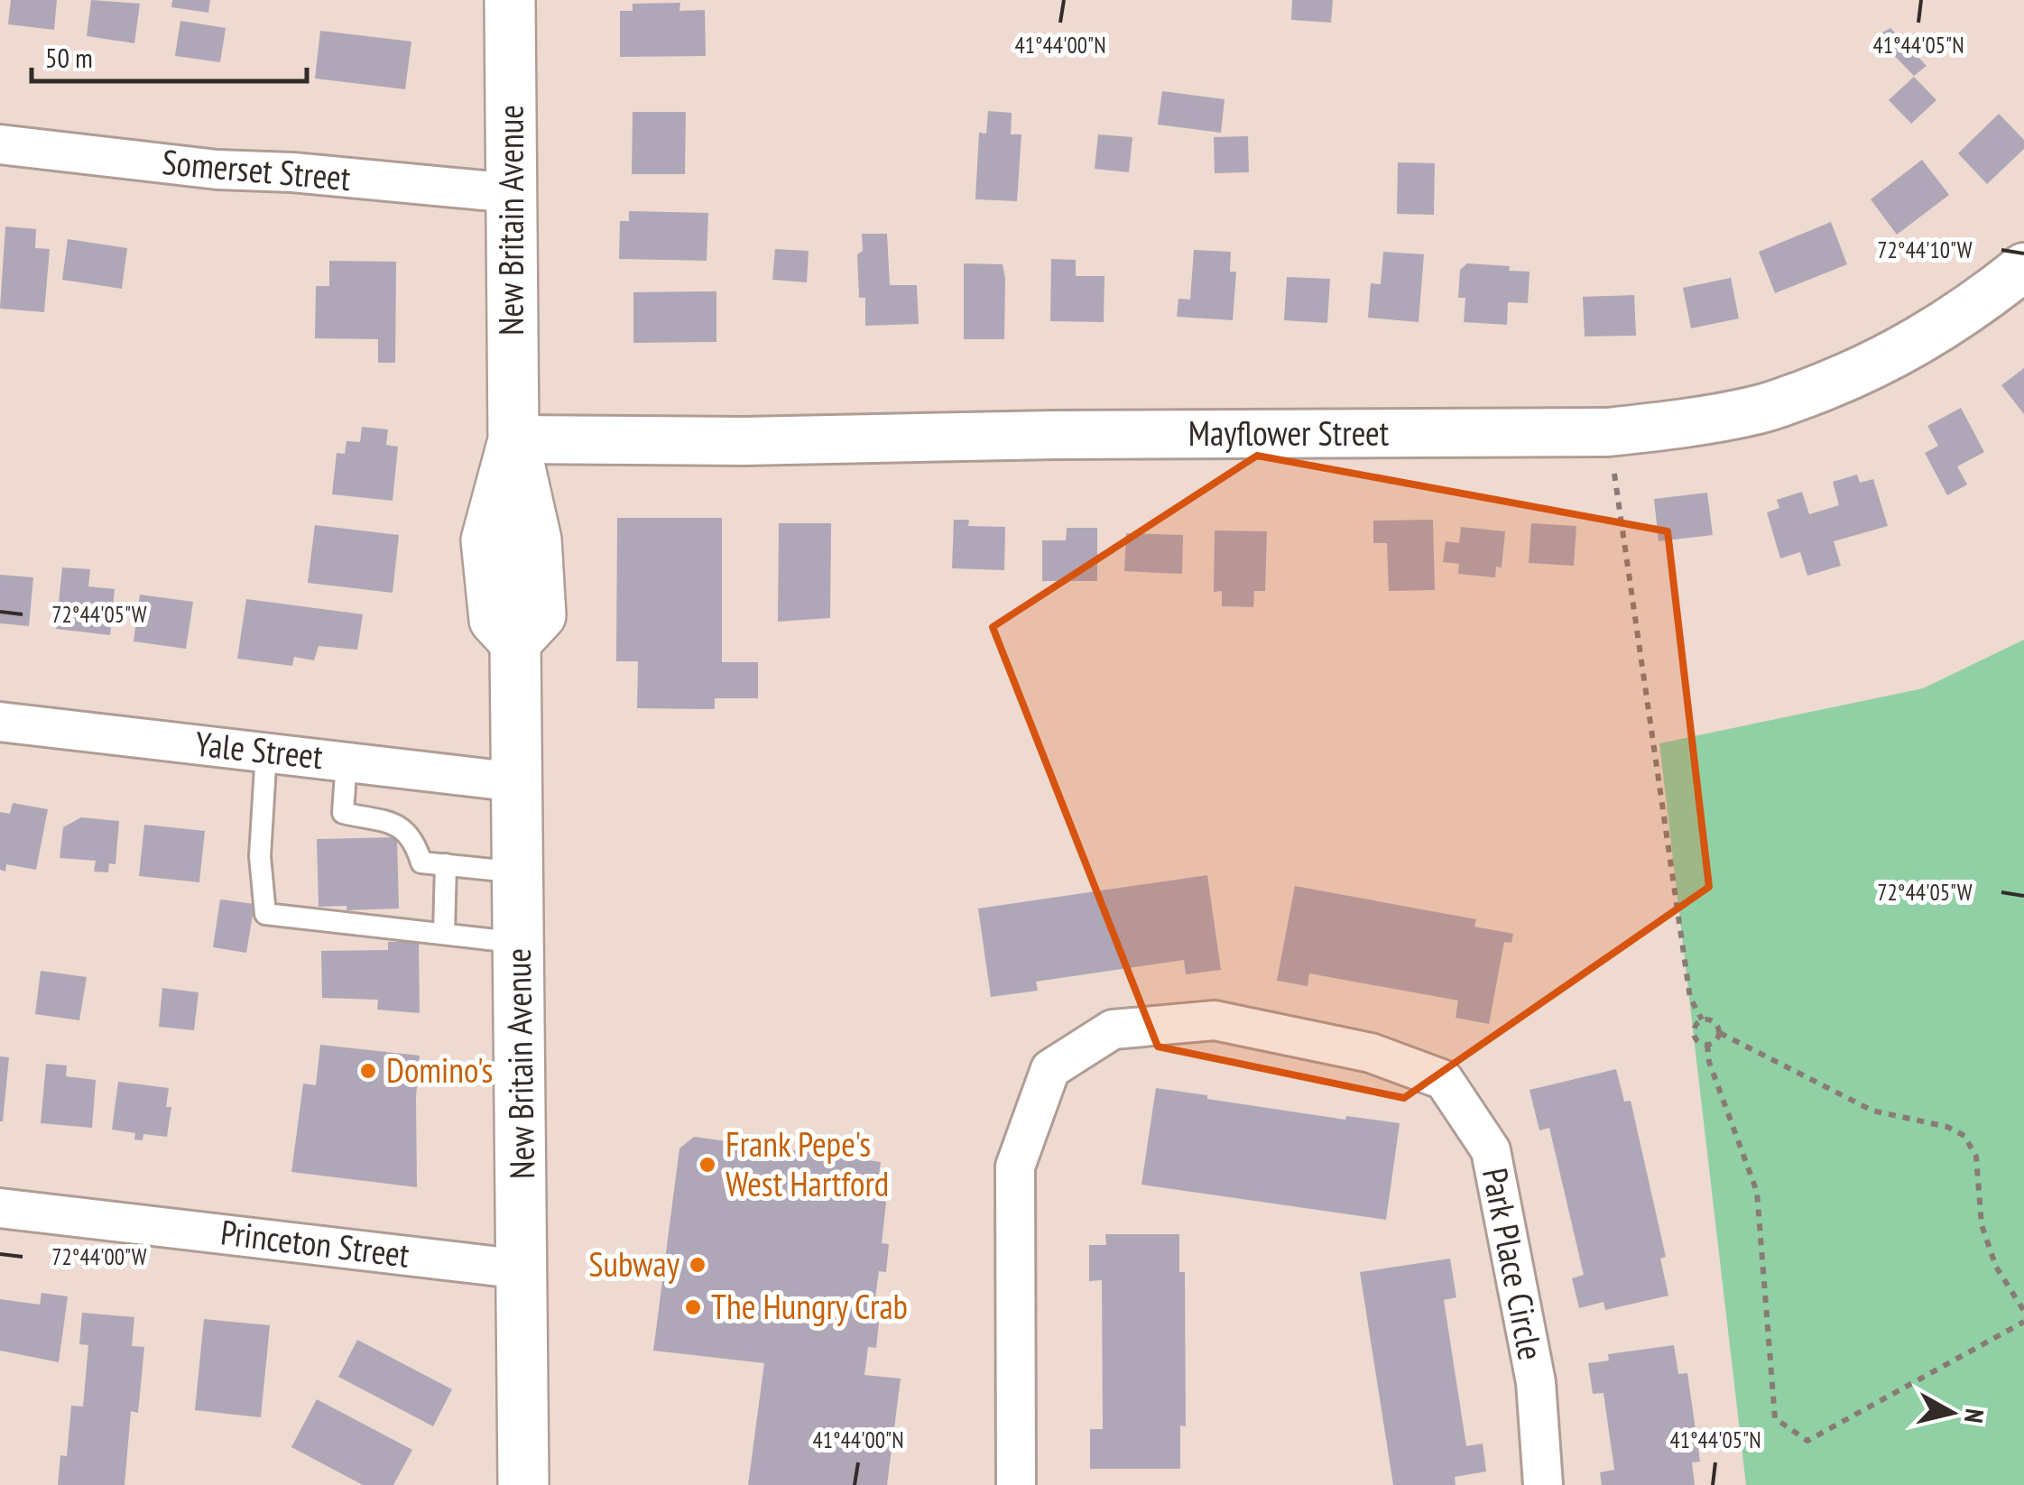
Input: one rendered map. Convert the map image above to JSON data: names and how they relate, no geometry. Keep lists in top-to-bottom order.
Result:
{
  "streets": {
    "main road": ["New Britain Avenue"],
    "street": [
      "Somerset Street",
      "Mayflower Street",
      "Yale Street",
      "Princeton Street",
      "Park Place Circle"
    ]
  },
  "crossings": [
    ["Somerset Street", "New Britain Avenue"],
    ["New Britain Avenue", "Mayflower Street"],
    ["New Britain Avenue", "Yale Street"],
    ["New Britain Avenue", "Princeton Street"]
  ],
  "places": [
    "Domino's",
    "Frank Pepe's West Hartford",
    "Subway",
    "The Hungry Crab"
  ],
  "scale_bar": "50 m",
  "north": "right",
  "coordinates": [
    "41°44'00\"N",
    "41°44'05\"N",
    "72°44'10\"W",
    "72°44'05\"W",
    "72°44'00\"W"
  ]
}
